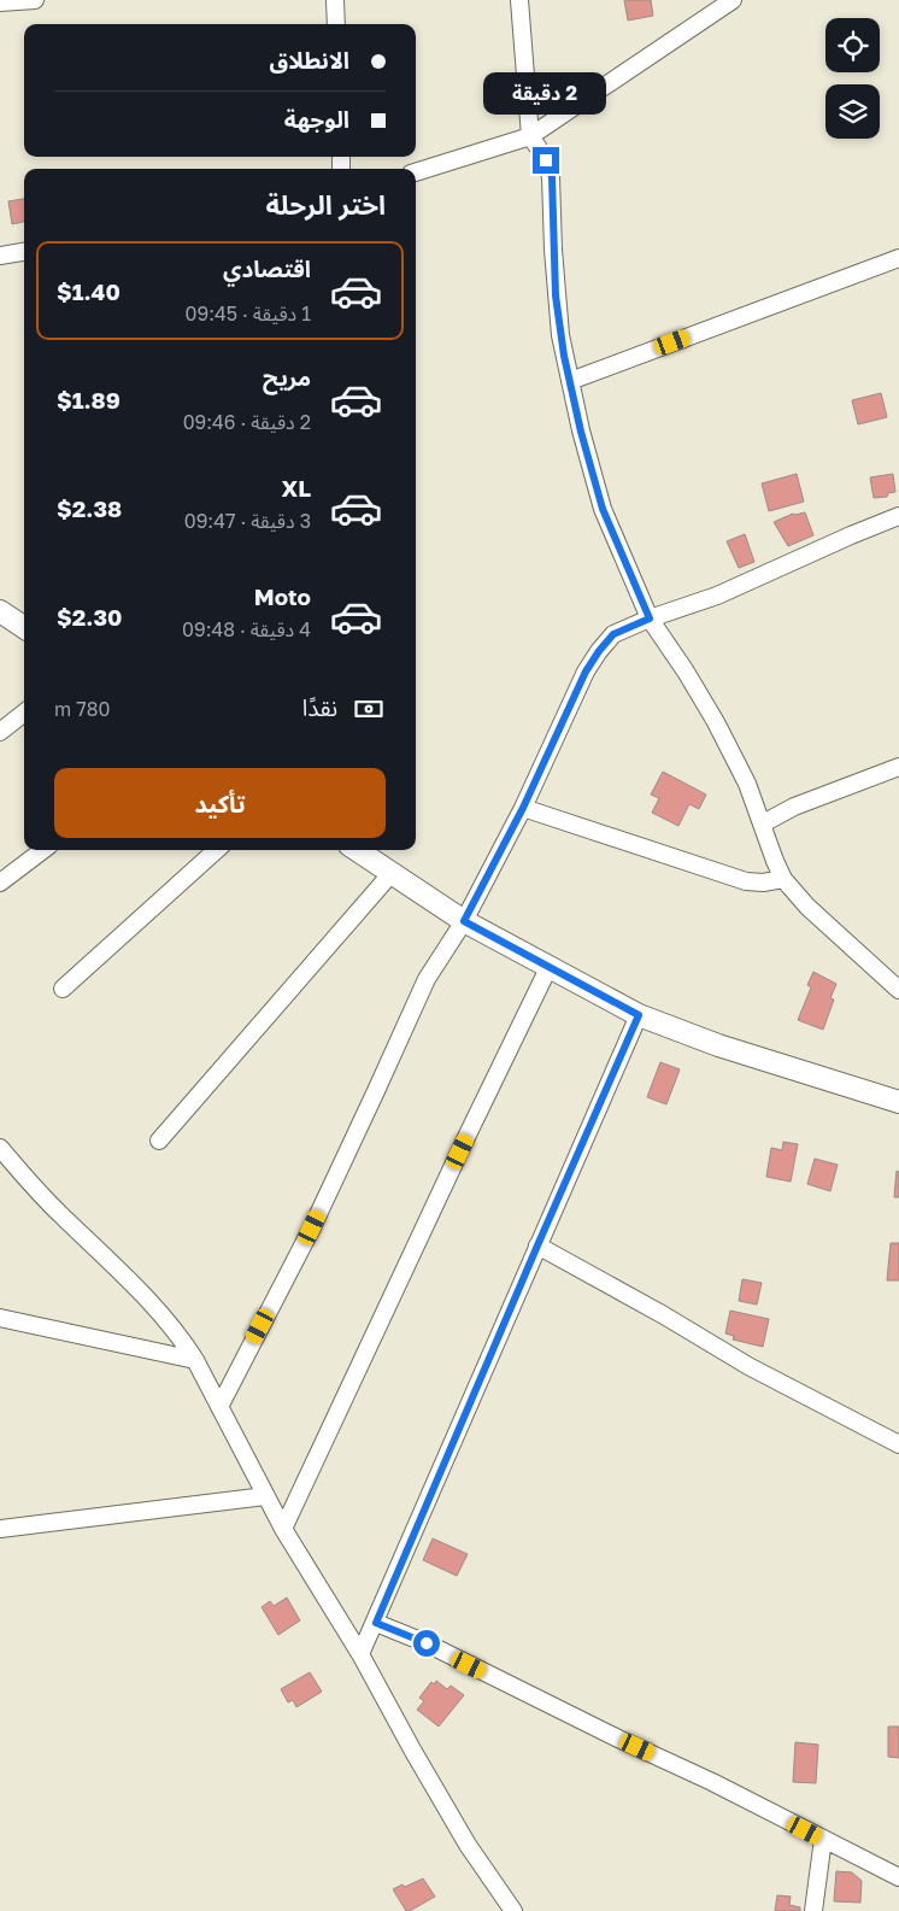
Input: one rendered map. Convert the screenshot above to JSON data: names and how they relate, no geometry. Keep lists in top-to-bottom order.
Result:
{
  "page": {
    "banner": ["الانطلاق", "الوجهة"],
    "bubble": "2 دقيقة",
    "heading": "اختر الرحلة",
    "list": [
      {
        "name": "اقتصادي",
        "note": "1 دقيقة · 09:45",
        "value": "$1.40"
      },
      {
        "name": "مريح",
        "note": "2 دقيقة · 09:46",
        "value": "$1.89"
      },
      {
        "name": "XL",
        "note": "3 دقيقة · 09:47",
        "value": "$2.38"
      },
      {
        "name": "Moto",
        "note": "4 دقيقة · 09:48",
        "value": "$2.30"
      }
    ],
    "pay": ["نقدًا", "780 m"],
    "buttons": "تأكيد"
  }
}
